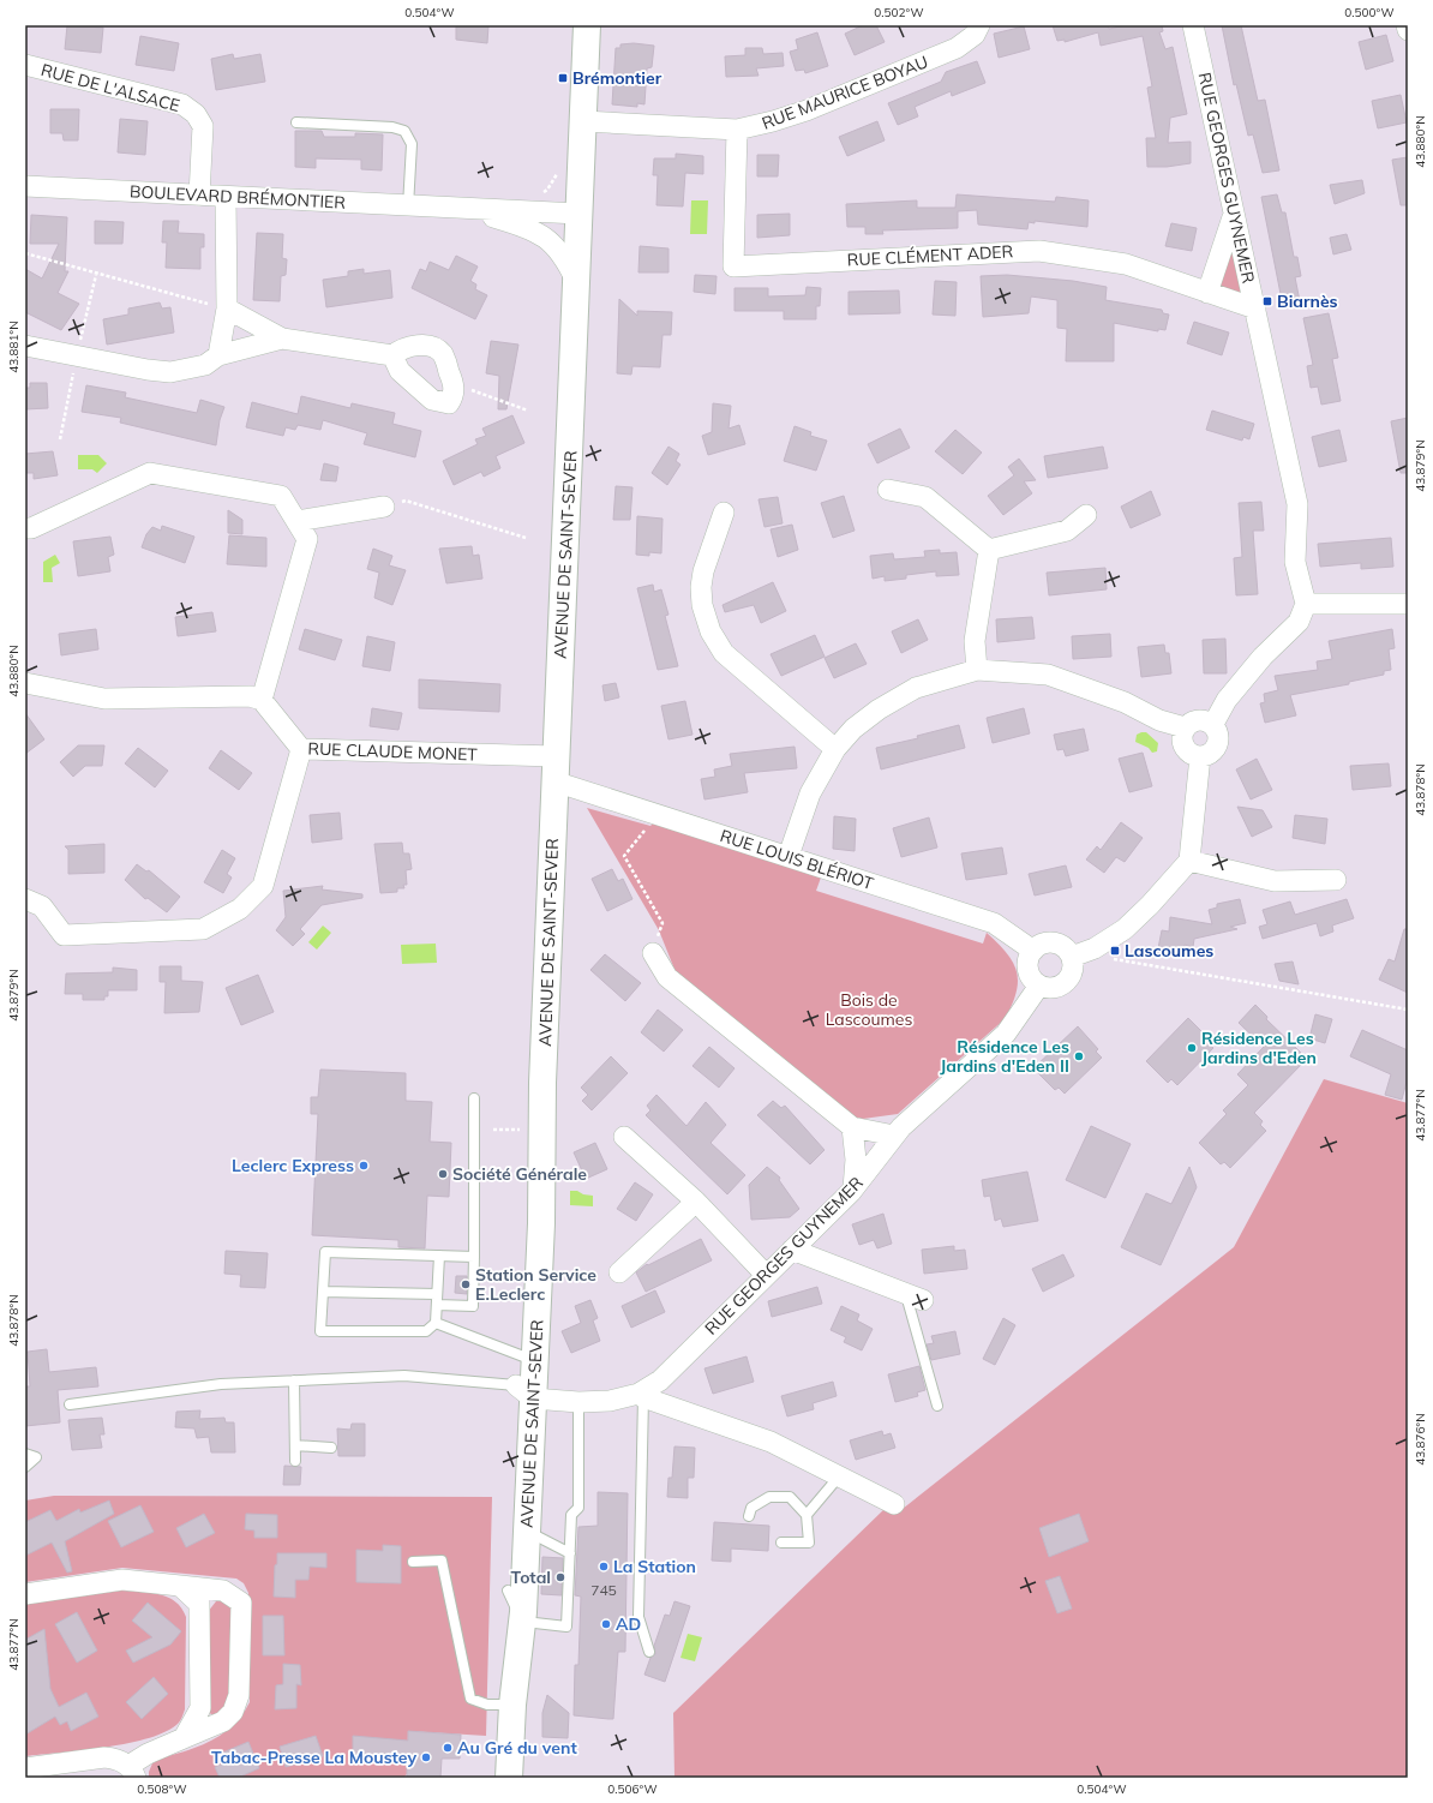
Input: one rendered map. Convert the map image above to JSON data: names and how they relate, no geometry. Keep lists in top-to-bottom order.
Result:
{
  "streets": {
    "main road": ["AVENUE DE SAINT-SEVER"],
    "street": [
      "RUE DE L'ALSACE",
      "RUE MAURICE BOYAU",
      "RUE GEORGES GUYNEMER",
      "BOULEVARD BRÉMONTIER",
      "RUE CLÉMENT ADER",
      "RUE CLAUDE MONET",
      "RUE LOUIS BLÉRIOT"
    ]
  },
  "crossings": [
    ["RUE DE L'ALSACE", "BOULEVARD BRÉMONTIER"],
    ["RUE MAURICE BOYAU", "RUE CLÉMENT ADER"],
    ["RUE MAURICE BOYAU", "AVENUE DE SAINT-SEVER"],
    ["RUE GEORGES GUYNEMER", "RUE CLÉMENT ADER"],
    ["RUE GEORGES GUYNEMER", "RUE LOUIS BLÉRIOT"],
    ["BOULEVARD BRÉMONTIER", "AVENUE DE SAINT-SEVER"],
    ["AVENUE DE SAINT-SEVER", "RUE CLAUDE MONET"],
    ["AVENUE DE SAINT-SEVER", "RUE LOUIS BLÉRIOT"],
    ["RUE CLAUDE MONET", "RUE LOUIS BLÉRIOT"]
  ],
  "parks": ["Bois de Lascoumes"],
  "places": {
    "transit": ["Brémontier", "Biarnès", "Lascoumes"],
    "other": [
      "Résidence Les Jardins d'Eden",
      "Résidence Les Jardins d'Eden II",
      "Leclerc Express",
      "Société Générale",
      "Station Service E.Leclerc",
      "La Station",
      "Total",
      "AD",
      "Au Gré du vent",
      "Tabac-Presse La Moustey"
    ]
  },
  "house_numbers": ["745"],
  "coordinates": [
    "0.504°W",
    "0.502°W",
    "0.500°W",
    "43.880°N",
    "43.881°N",
    "43.879°N",
    "43.878°N",
    "43.877°N",
    "43.876°N",
    "0.508°W",
    "0.506°W"
  ]
}
